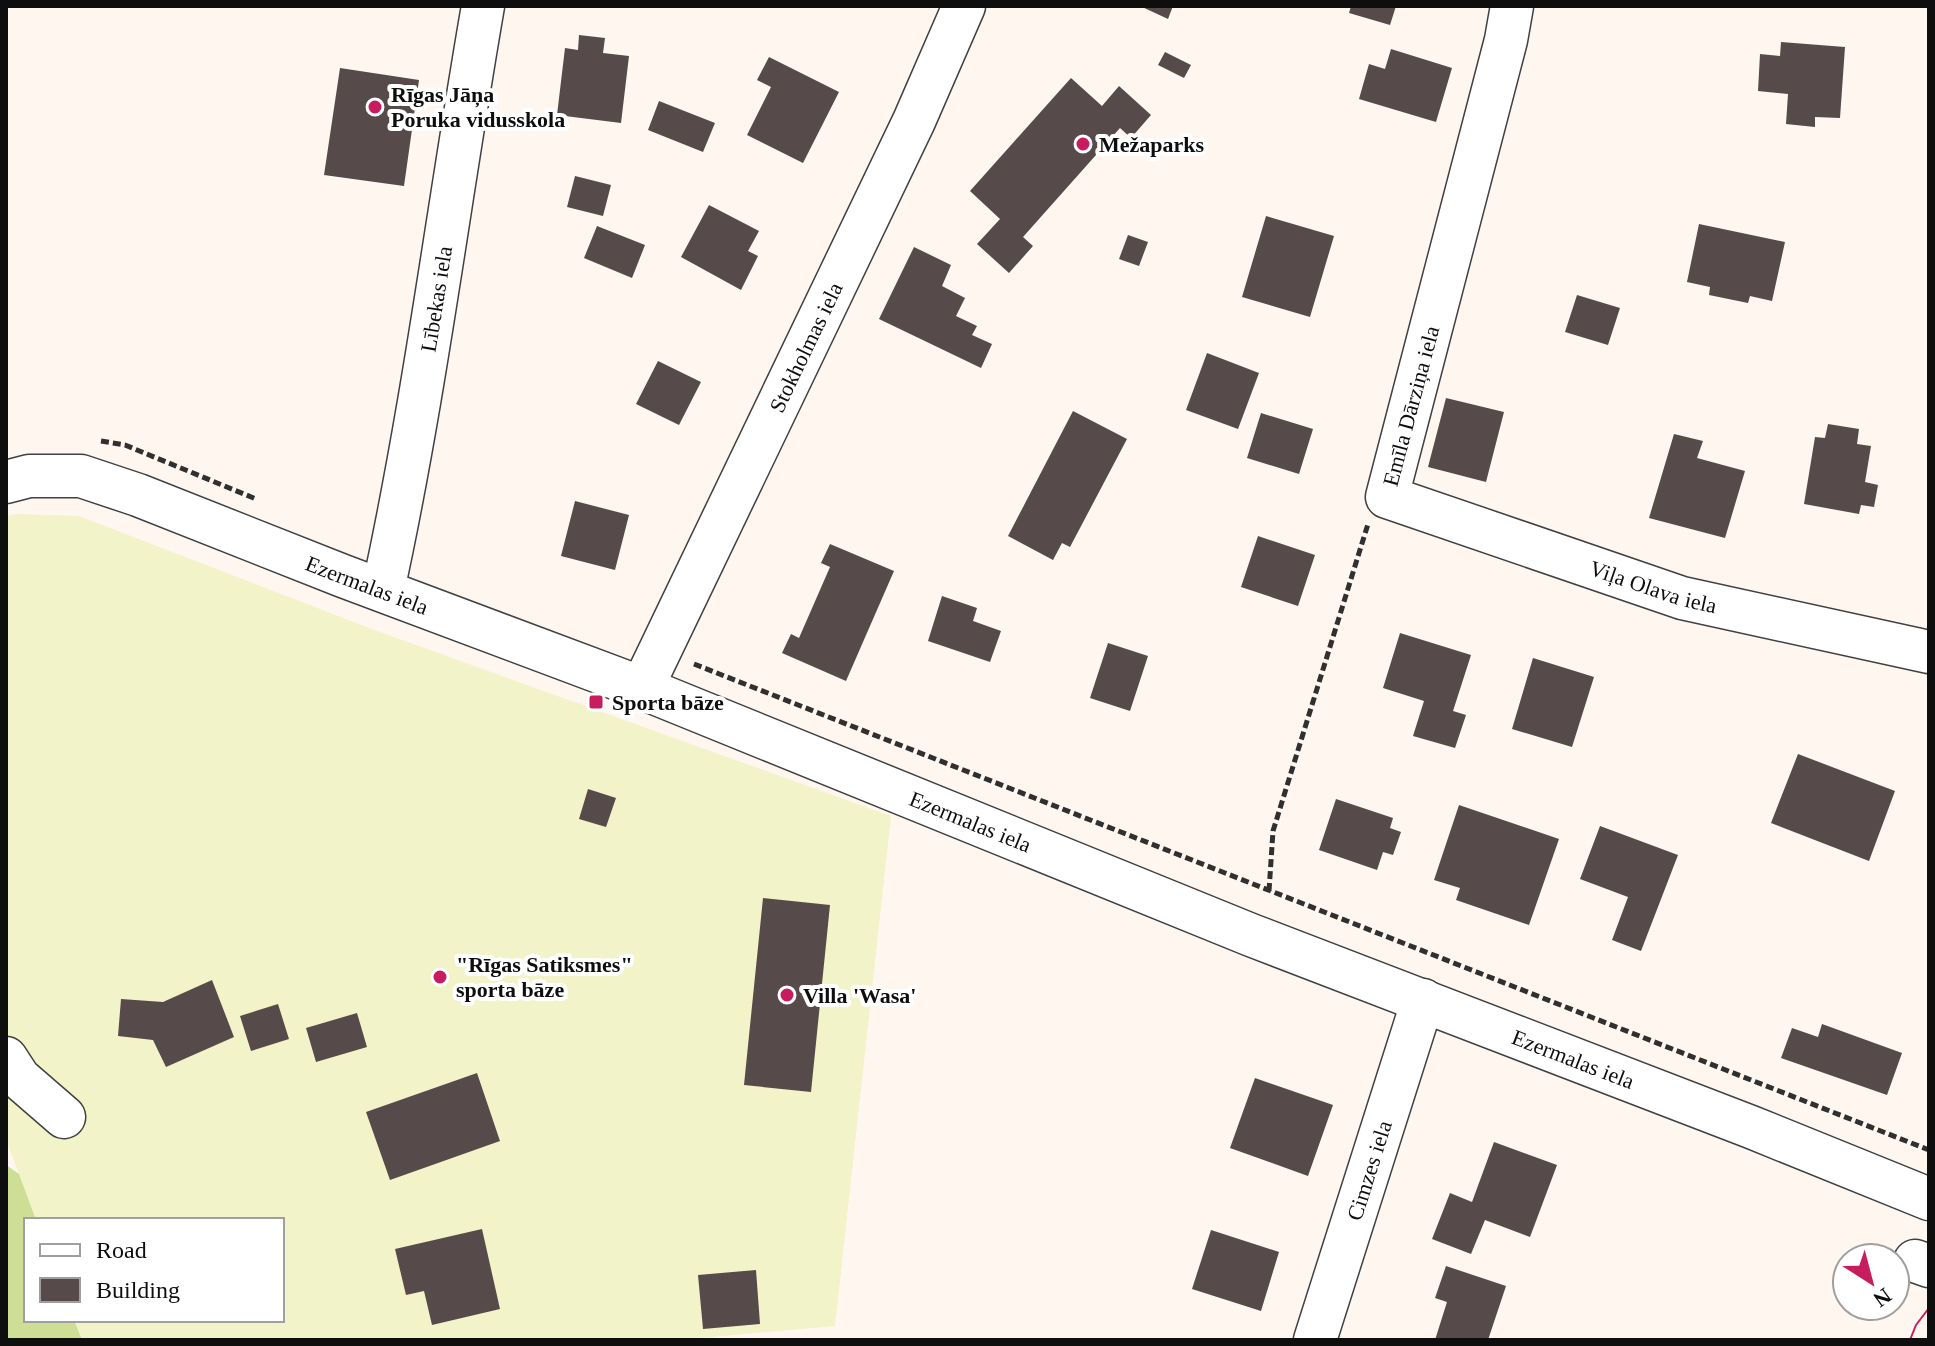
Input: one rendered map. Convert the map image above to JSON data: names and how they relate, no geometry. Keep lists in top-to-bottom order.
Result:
{
  "streets": {
    "street": [
      "Lībekas iela",
      "Stokholmas iela",
      "Emīla Dārziņa iela",
      "Ezermalas iela",
      "Viļa Olava iela",
      "Cimzes iela"
    ]
  },
  "crossings": [
    ["Lībekas iela", "Ezermalas iela"],
    ["Stokholmas iela", "Ezermalas iela"],
    ["Emīla Dārziņa iela", "Viļa Olava iela"],
    ["Ezermalas iela", "Cimzes iela"]
  ],
  "places": {
    "other": [
      "Rīgas Jāņa Poruka vidusskola",
      "Mežaparks",
      "\"Rīgas Satiksmes\" sporta bāze",
      "Villa 'Wasa'"
    ],
    "transit": ["Sporta bāze"]
  },
  "legend": ["Road", "Building"],
  "north": "bottom right"
}
